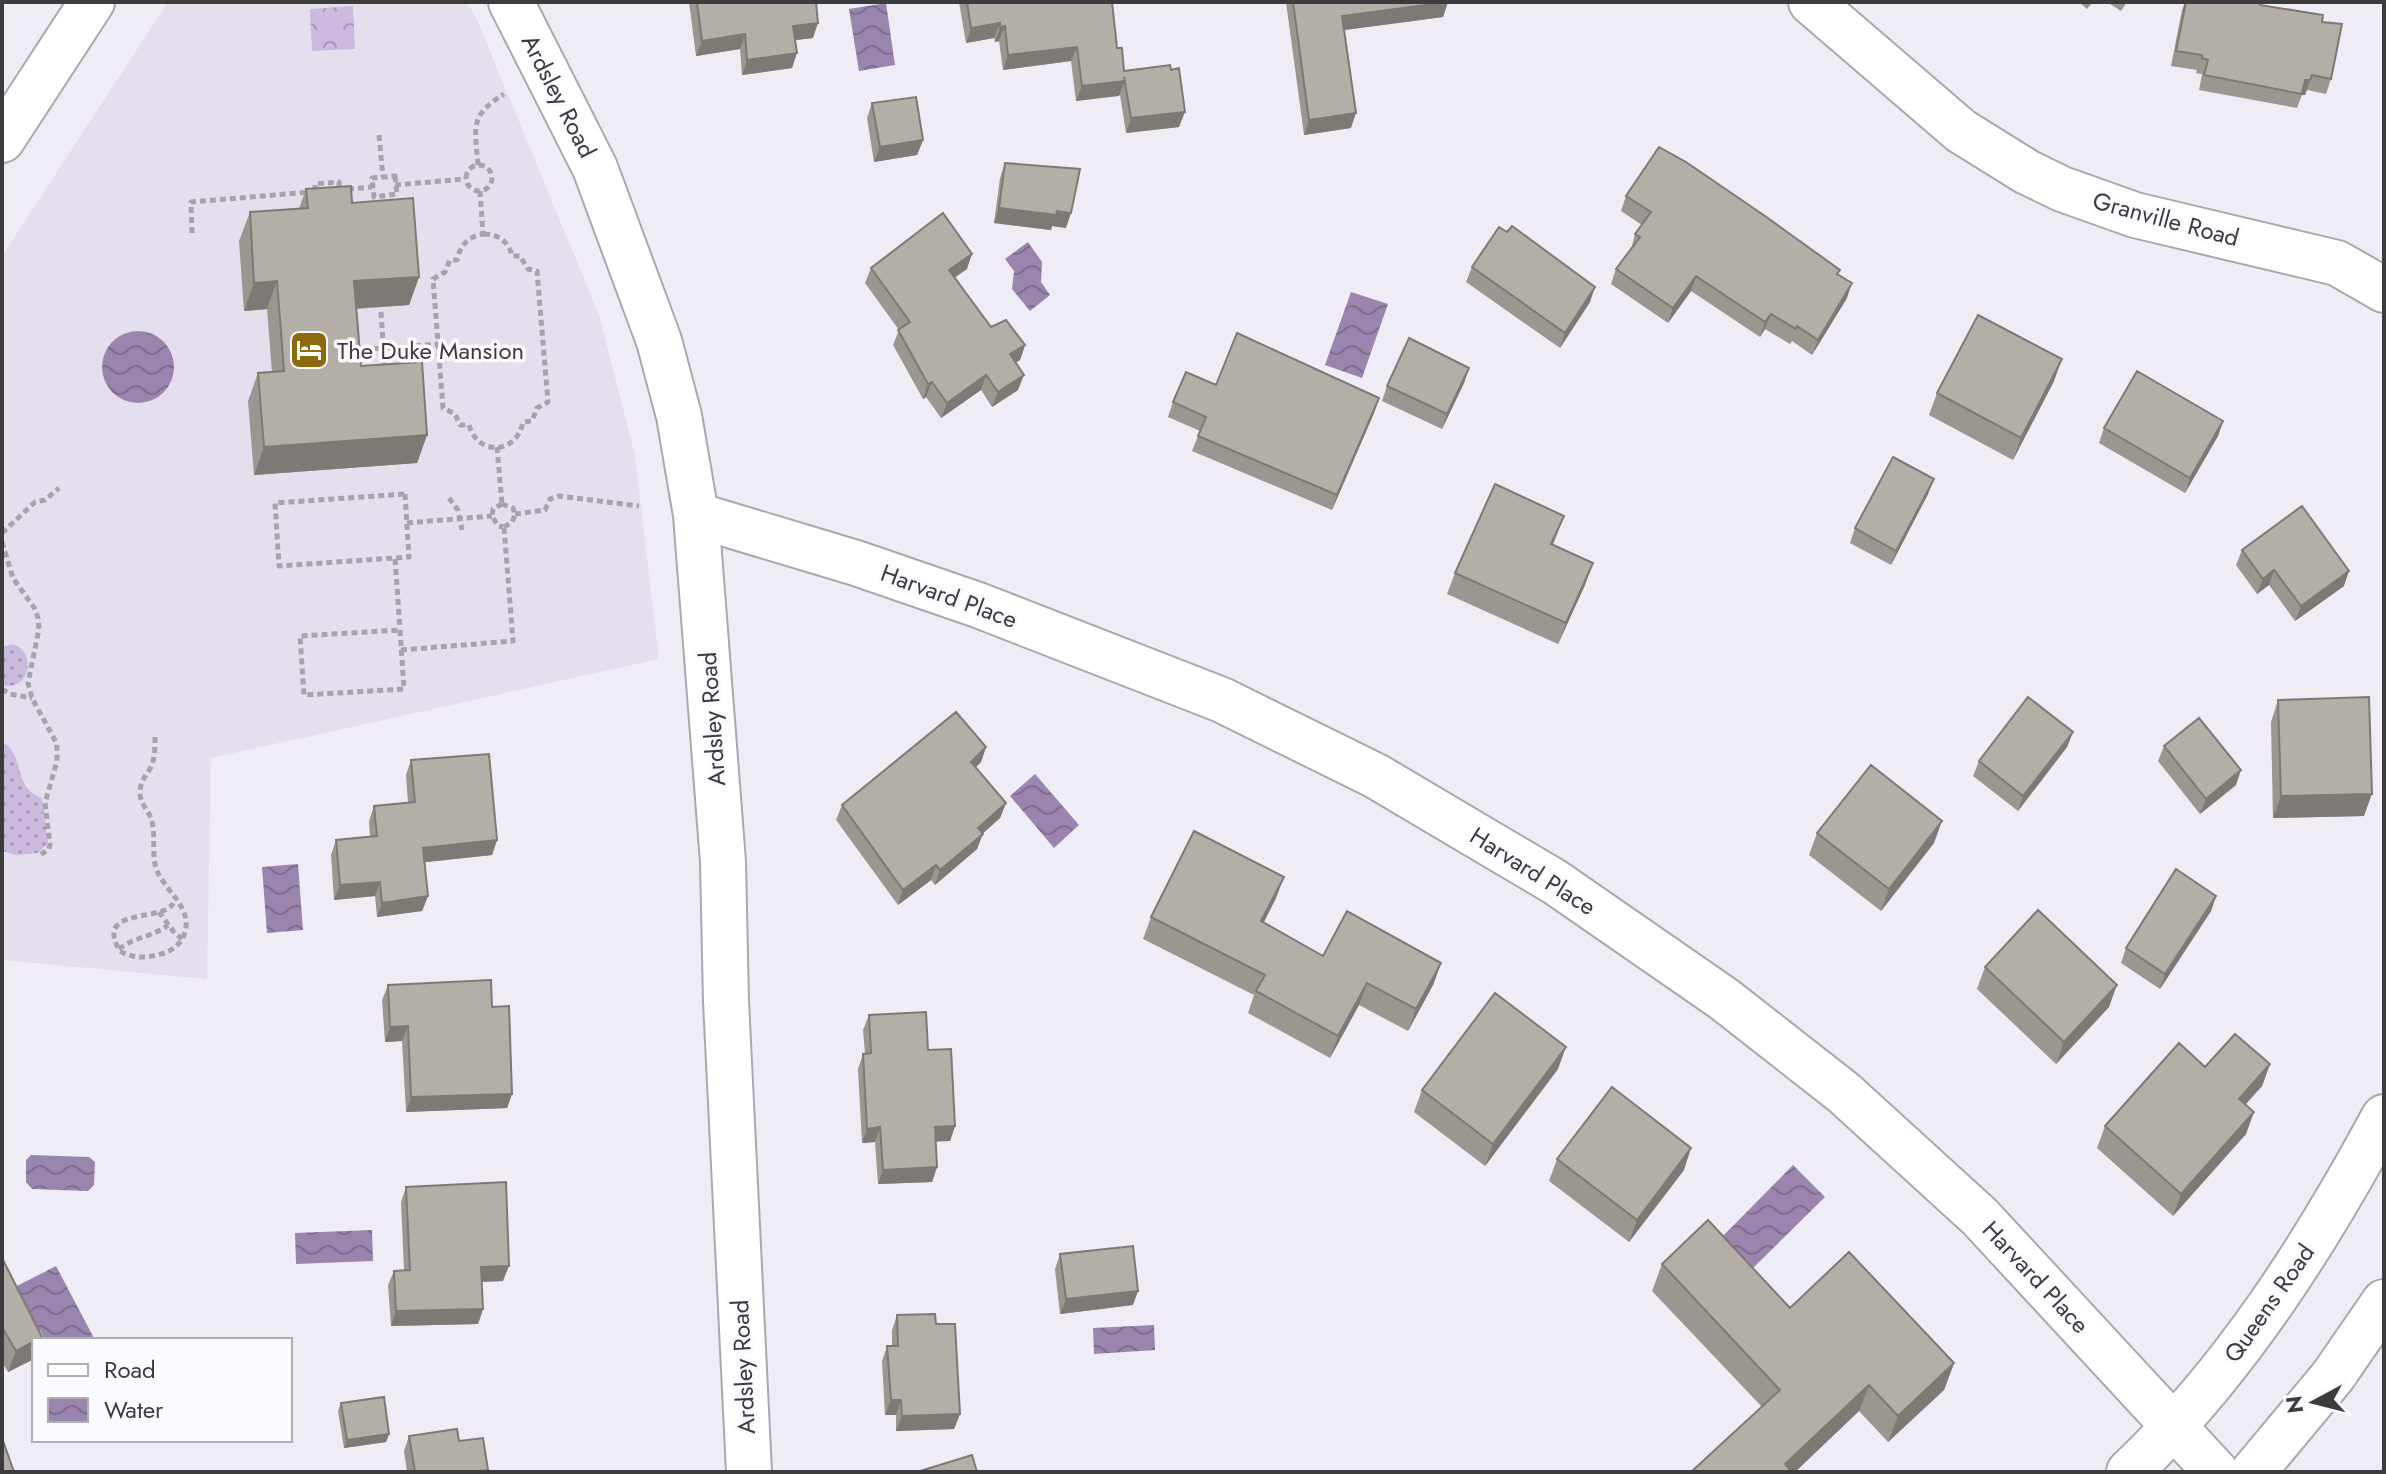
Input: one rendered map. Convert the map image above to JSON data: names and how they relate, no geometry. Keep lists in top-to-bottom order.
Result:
{
  "streets": {
    "street": [
      "Ardsley Road",
      "Granville Road",
      "Harvard Place",
      "Queens Road"
    ]
  },
  "crossings": [
    ["Ardsley Road", "Harvard Place"],
    ["Harvard Place", "Queens Road"]
  ],
  "places": {
    "hotel": ["The Duke Mansion"]
  },
  "legend": ["Road", "Water"],
  "north": "left"
}
